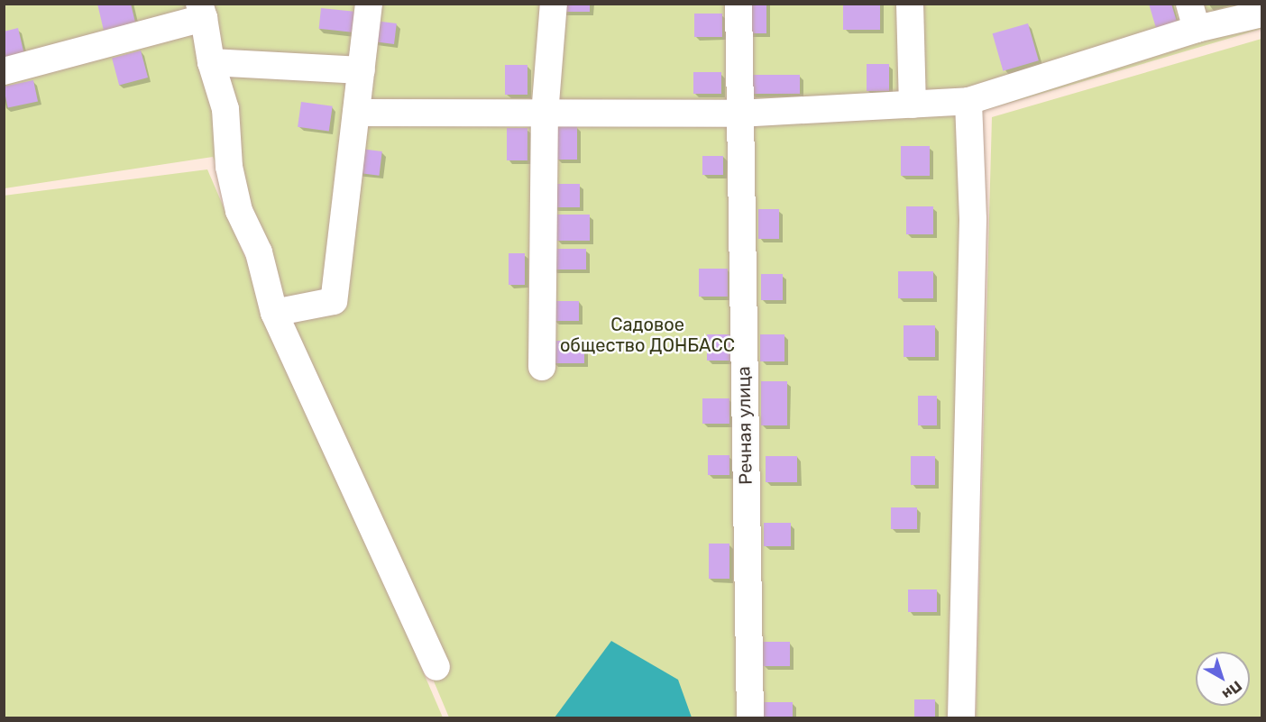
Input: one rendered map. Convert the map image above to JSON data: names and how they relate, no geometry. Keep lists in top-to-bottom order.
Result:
{
  "streets": {
    "street": ["Речная улица"]
  },
  "parks": ["Садовое общество ДОНБАСС"],
  "north": "bottom right"
}
